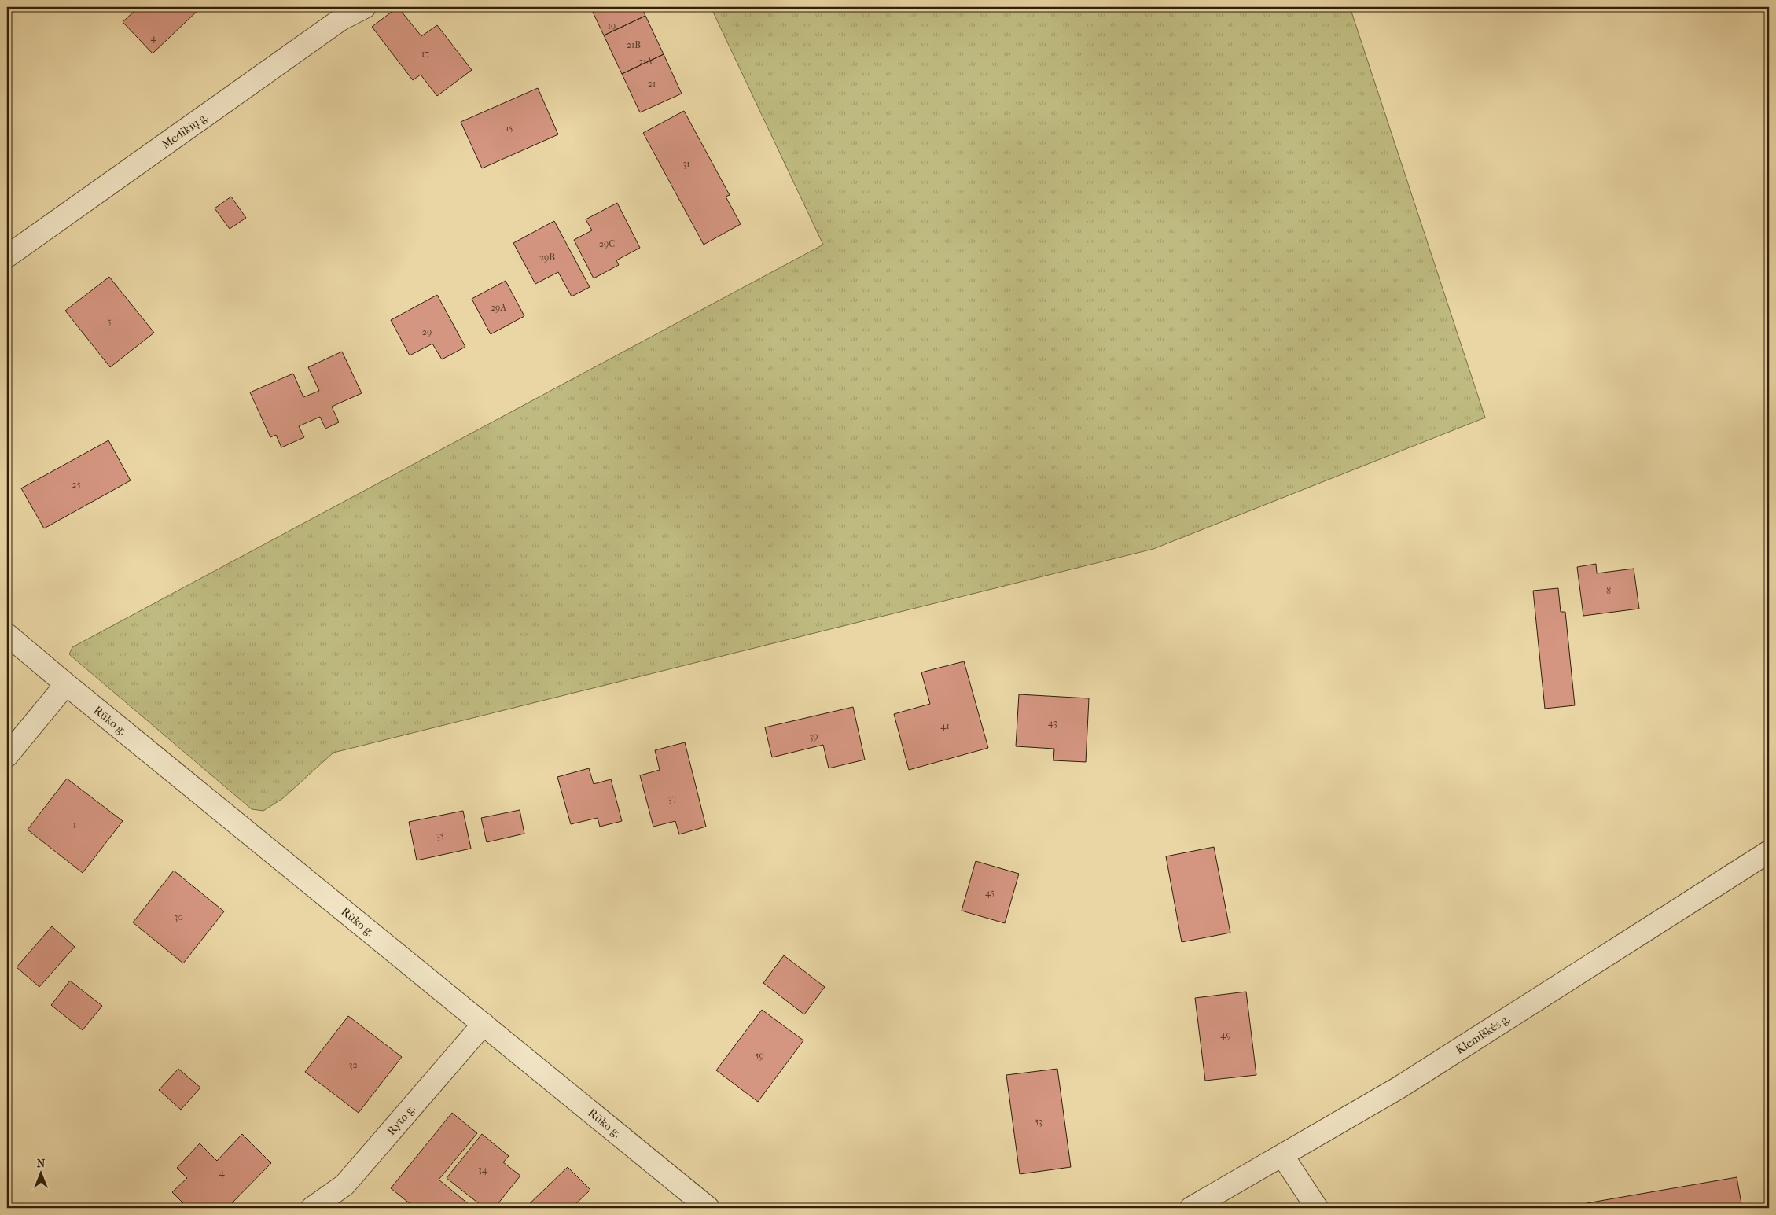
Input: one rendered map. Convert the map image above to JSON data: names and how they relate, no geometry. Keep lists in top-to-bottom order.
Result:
{
  "streets": {
    "street": [
      "Medikių g.",
      "Rūko g.",
      "Klemiškės g.",
      "Ryto g."
    ]
  },
  "crossings": [
    ["Rūko g.", "Ryto g."]
  ],
  "house_numbers": [
    "19",
    "4",
    "21B",
    "17",
    "21A",
    "21",
    "15",
    "31",
    "29C",
    "29B",
    "29A",
    "5",
    "29",
    "25",
    "8",
    "43",
    "41",
    "39",
    "37",
    "1",
    "35",
    "45",
    "30",
    "49",
    "59",
    "32",
    "53",
    "34",
    "4"
  ],
  "north": "top"
}
